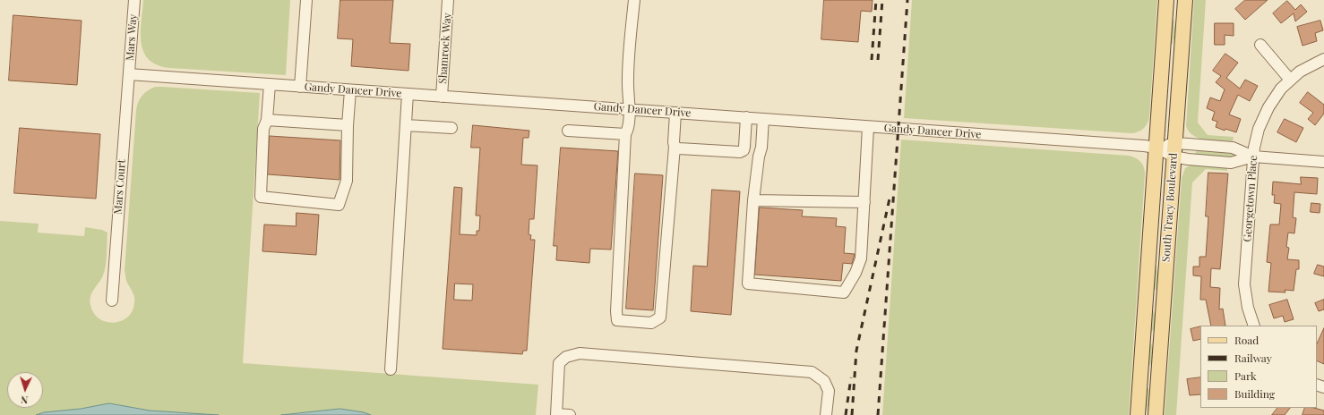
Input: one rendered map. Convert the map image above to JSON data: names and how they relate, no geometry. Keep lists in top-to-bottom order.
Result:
{
  "streets": {
    "main road": ["South Tracy Boulevard"],
    "street": [
      "Mars Way",
      "Shamrock Way",
      "Gandy Dancer Drive",
      "Mars Court",
      "Georgetown Place"
    ]
  },
  "crossings": [
    ["Mars Way", "Gandy Dancer Drive"],
    ["Mars Way", "Mars Court"],
    ["Shamrock Way", "Gandy Dancer Drive"],
    ["Gandy Dancer Drive", "Mars Court"],
    ["Gandy Dancer Drive", "South Tracy Boulevard"]
  ],
  "legend": [
    "Road",
    "Railway",
    "Park",
    "Building"
  ],
  "north": "bottom"
}
